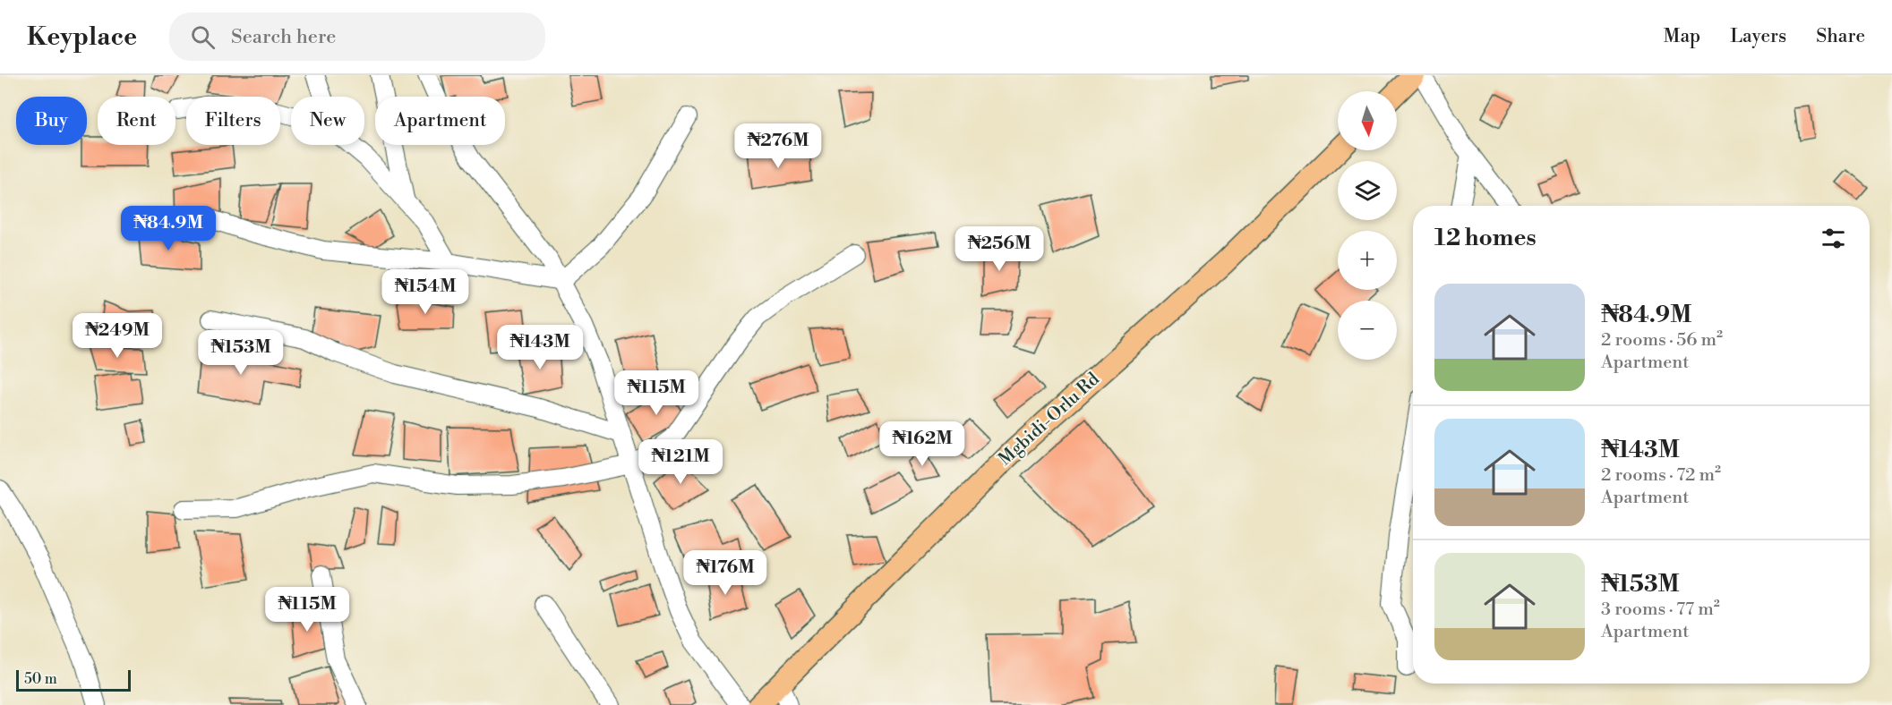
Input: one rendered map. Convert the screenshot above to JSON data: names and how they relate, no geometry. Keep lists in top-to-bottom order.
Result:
{
  "streets": {
    "main road": ["Mgbidi-Orlu Rd"]
  },
  "scale_bar": "50 m",
  "north": "bottom",
  "page": {
    "header": "Keyplace",
    "search": "Search here",
    "nav": ["Map", "Layers", "Share"],
    "map_buttons": ["+", "−"],
    "chip": [
      "Buy",
      "Rent",
      "Filters",
      "New",
      "Apartment"
    ],
    "price": [
      "₦276M",
      "₦84.9M",
      "₦256M",
      "₦154M",
      "₦249M",
      "₦143M",
      "₦153M",
      "₦115M",
      "₦162M",
      "₦121M",
      "₦176M",
      "₦115M"
    ],
    "heading": "12 homes",
    "list": [
      {
        "name": "₦84.9M",
        "note": "2 rooms · 56 m² · Apartment"
      },
      {
        "name": "₦143M",
        "note": "2 rooms · 72 m² · Apartment"
      },
      {
        "name": "₦153M",
        "note": "3 rooms · 77 m² · Apartment"
      }
    ],
    "scale": "50 m"
  }
}
